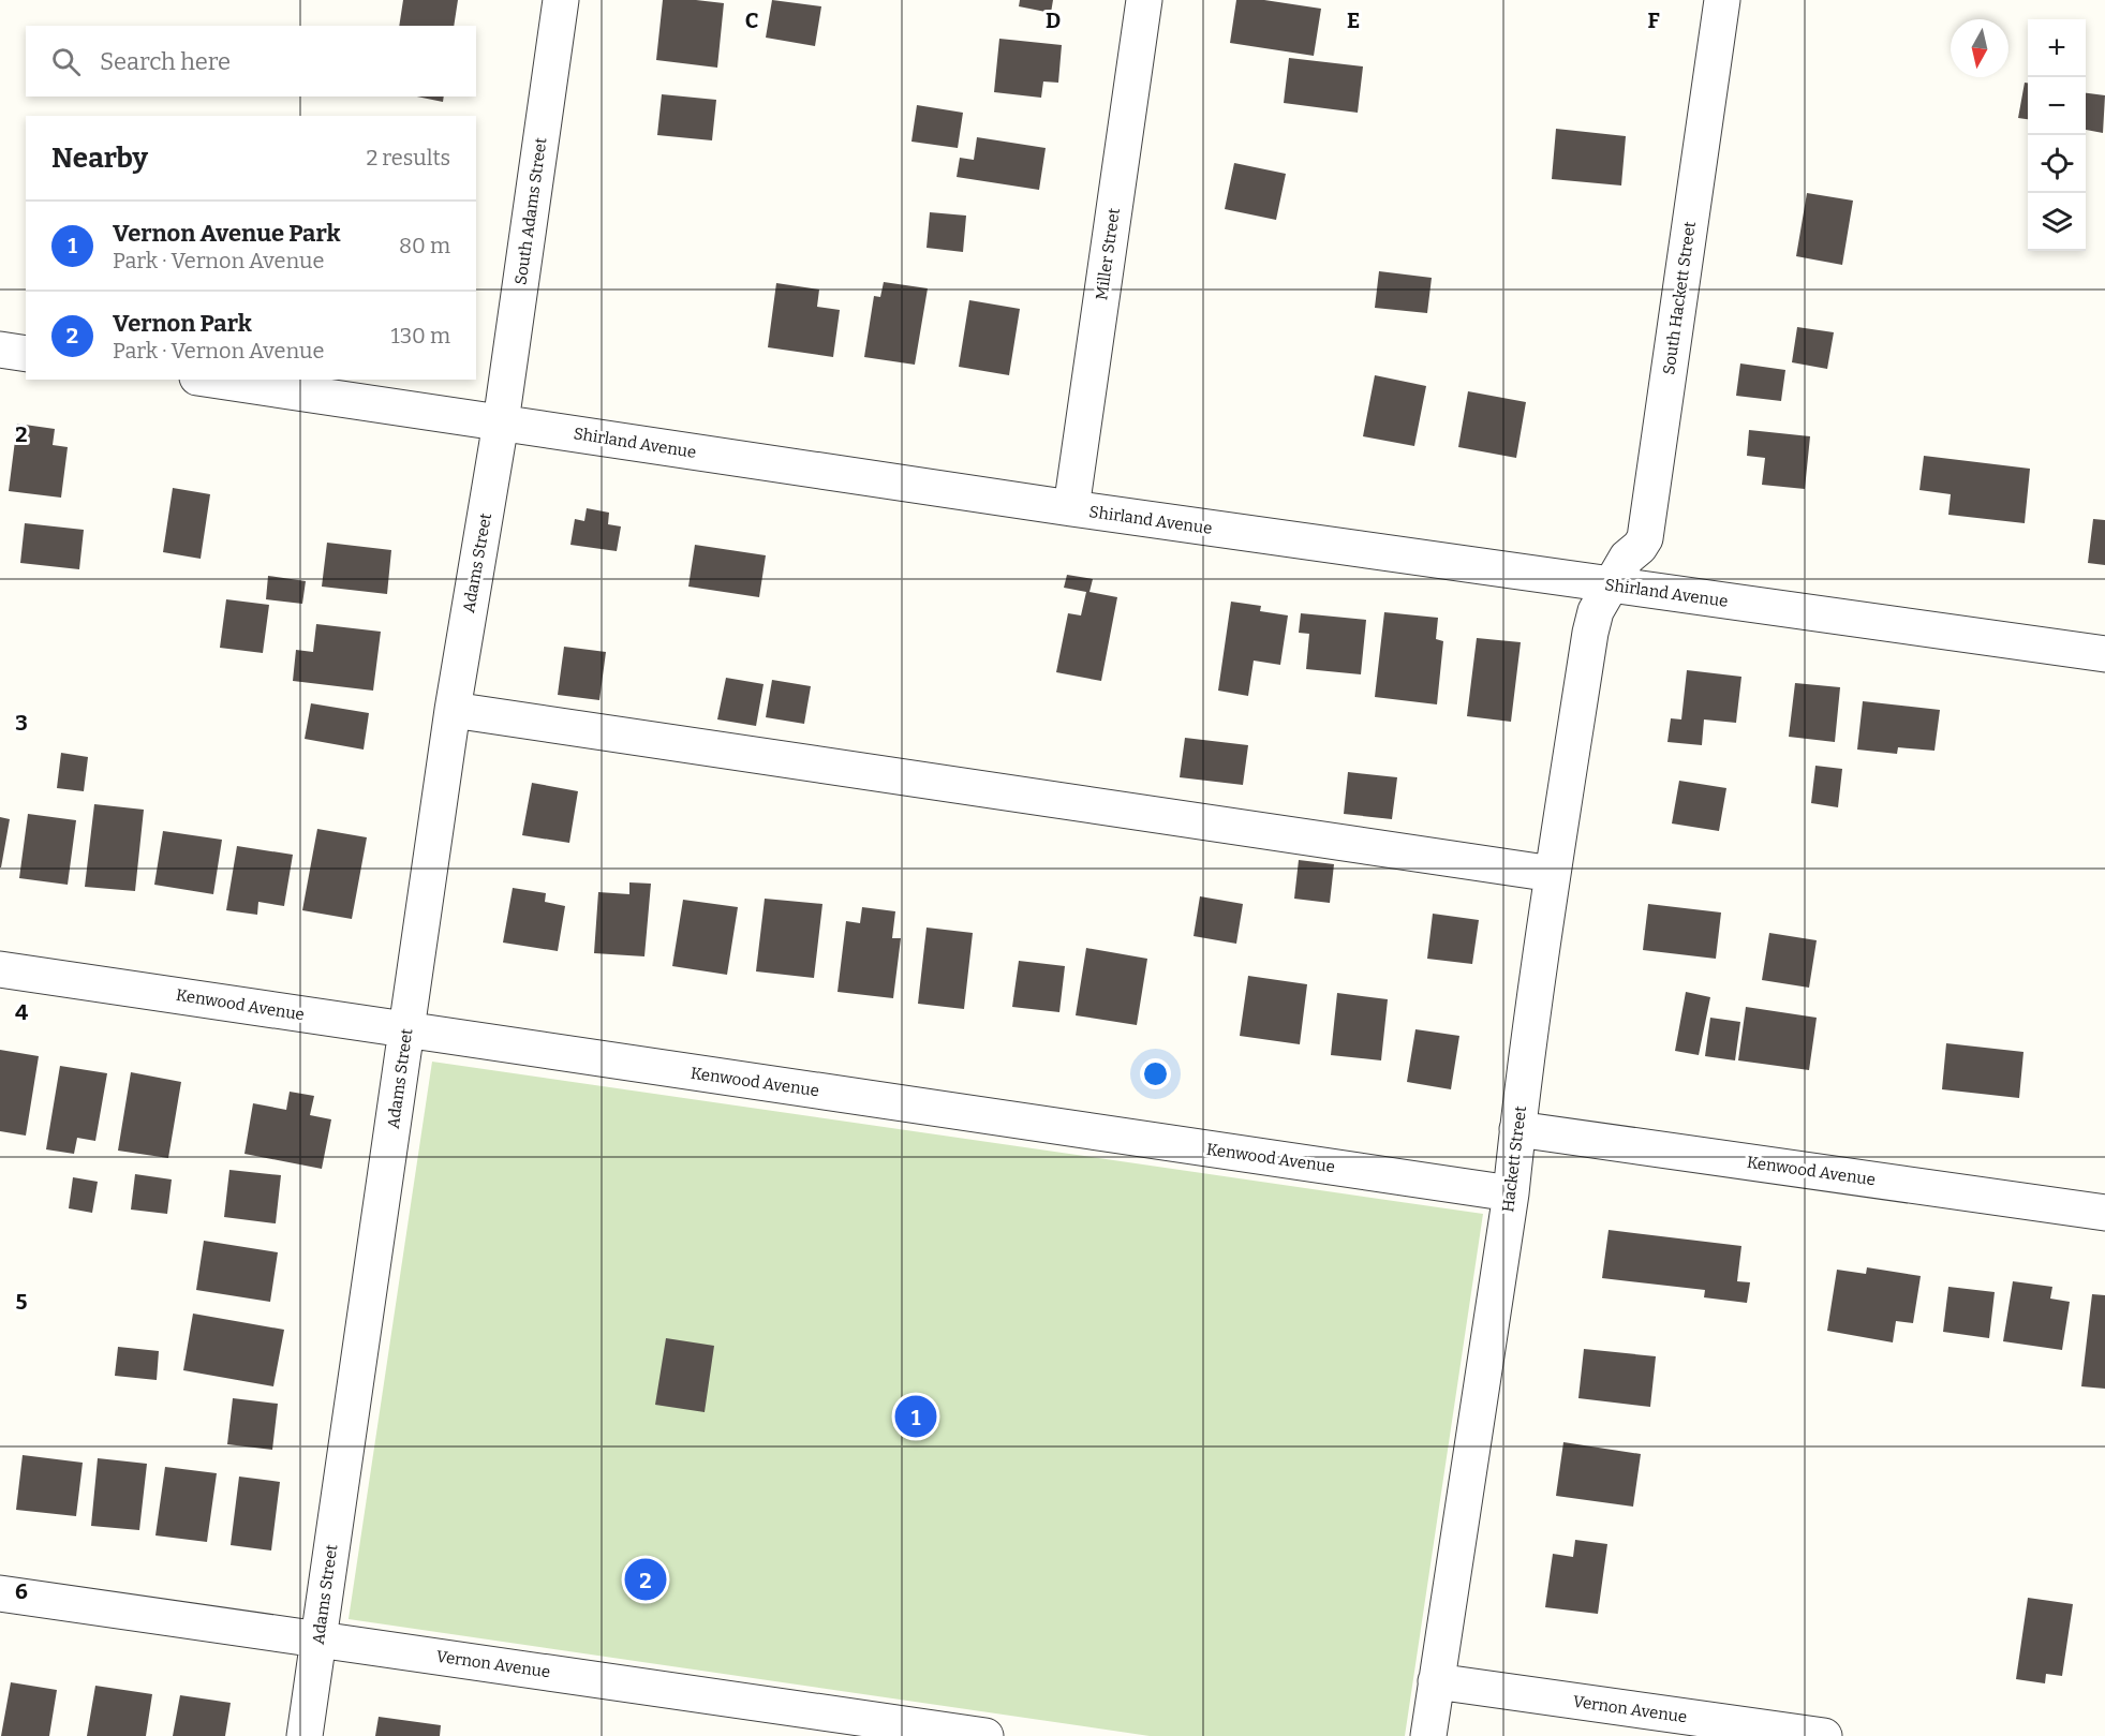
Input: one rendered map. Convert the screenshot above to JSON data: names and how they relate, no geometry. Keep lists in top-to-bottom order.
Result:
{
  "streets": {
    "street": [
      "South Adams Street",
      "Miller Street",
      "South Hackett Street",
      "Shirland Avenue",
      "Adams Street",
      "Kenwood Avenue",
      "Hackett Street",
      "Vernon Avenue"
    ]
  },
  "crossings": [
    ["South Adams Street", "Shirland Avenue"],
    ["South Adams Street", "Adams Street"],
    ["Miller Street", "Shirland Avenue"],
    ["South Hackett Street", "Shirland Avenue"],
    ["South Hackett Street", "Hackett Street"],
    ["Shirland Avenue", "Adams Street"],
    ["Shirland Avenue", "Hackett Street"],
    ["Adams Street", "Kenwood Avenue"],
    ["Adams Street", "Vernon Avenue"],
    ["Kenwood Avenue", "Hackett Street"],
    ["Hackett Street", "Vernon Avenue"]
  ],
  "north": "bottom",
  "page": {
    "map_buttons": ["+", "−"],
    "search": "Search here",
    "heading": ["Nearby", "2 results"],
    "list": [
      {
        "mark": "1",
        "name": "Vernon Avenue Park",
        "note": "Park · Vernon Avenue",
        "value": "80 m"
      },
      {
        "mark": "2",
        "name": "Vernon Park",
        "note": "Park · Vernon Avenue",
        "value": "130 m"
      }
    ],
    "pins": ["1", "2"]
  },
  "grid": {
    "columns": [
      "C",
      "D",
      "E",
      "F"
    ],
    "rows": [
      "2",
      "3",
      "4",
      "5",
      "6"
    ]
  }
}
